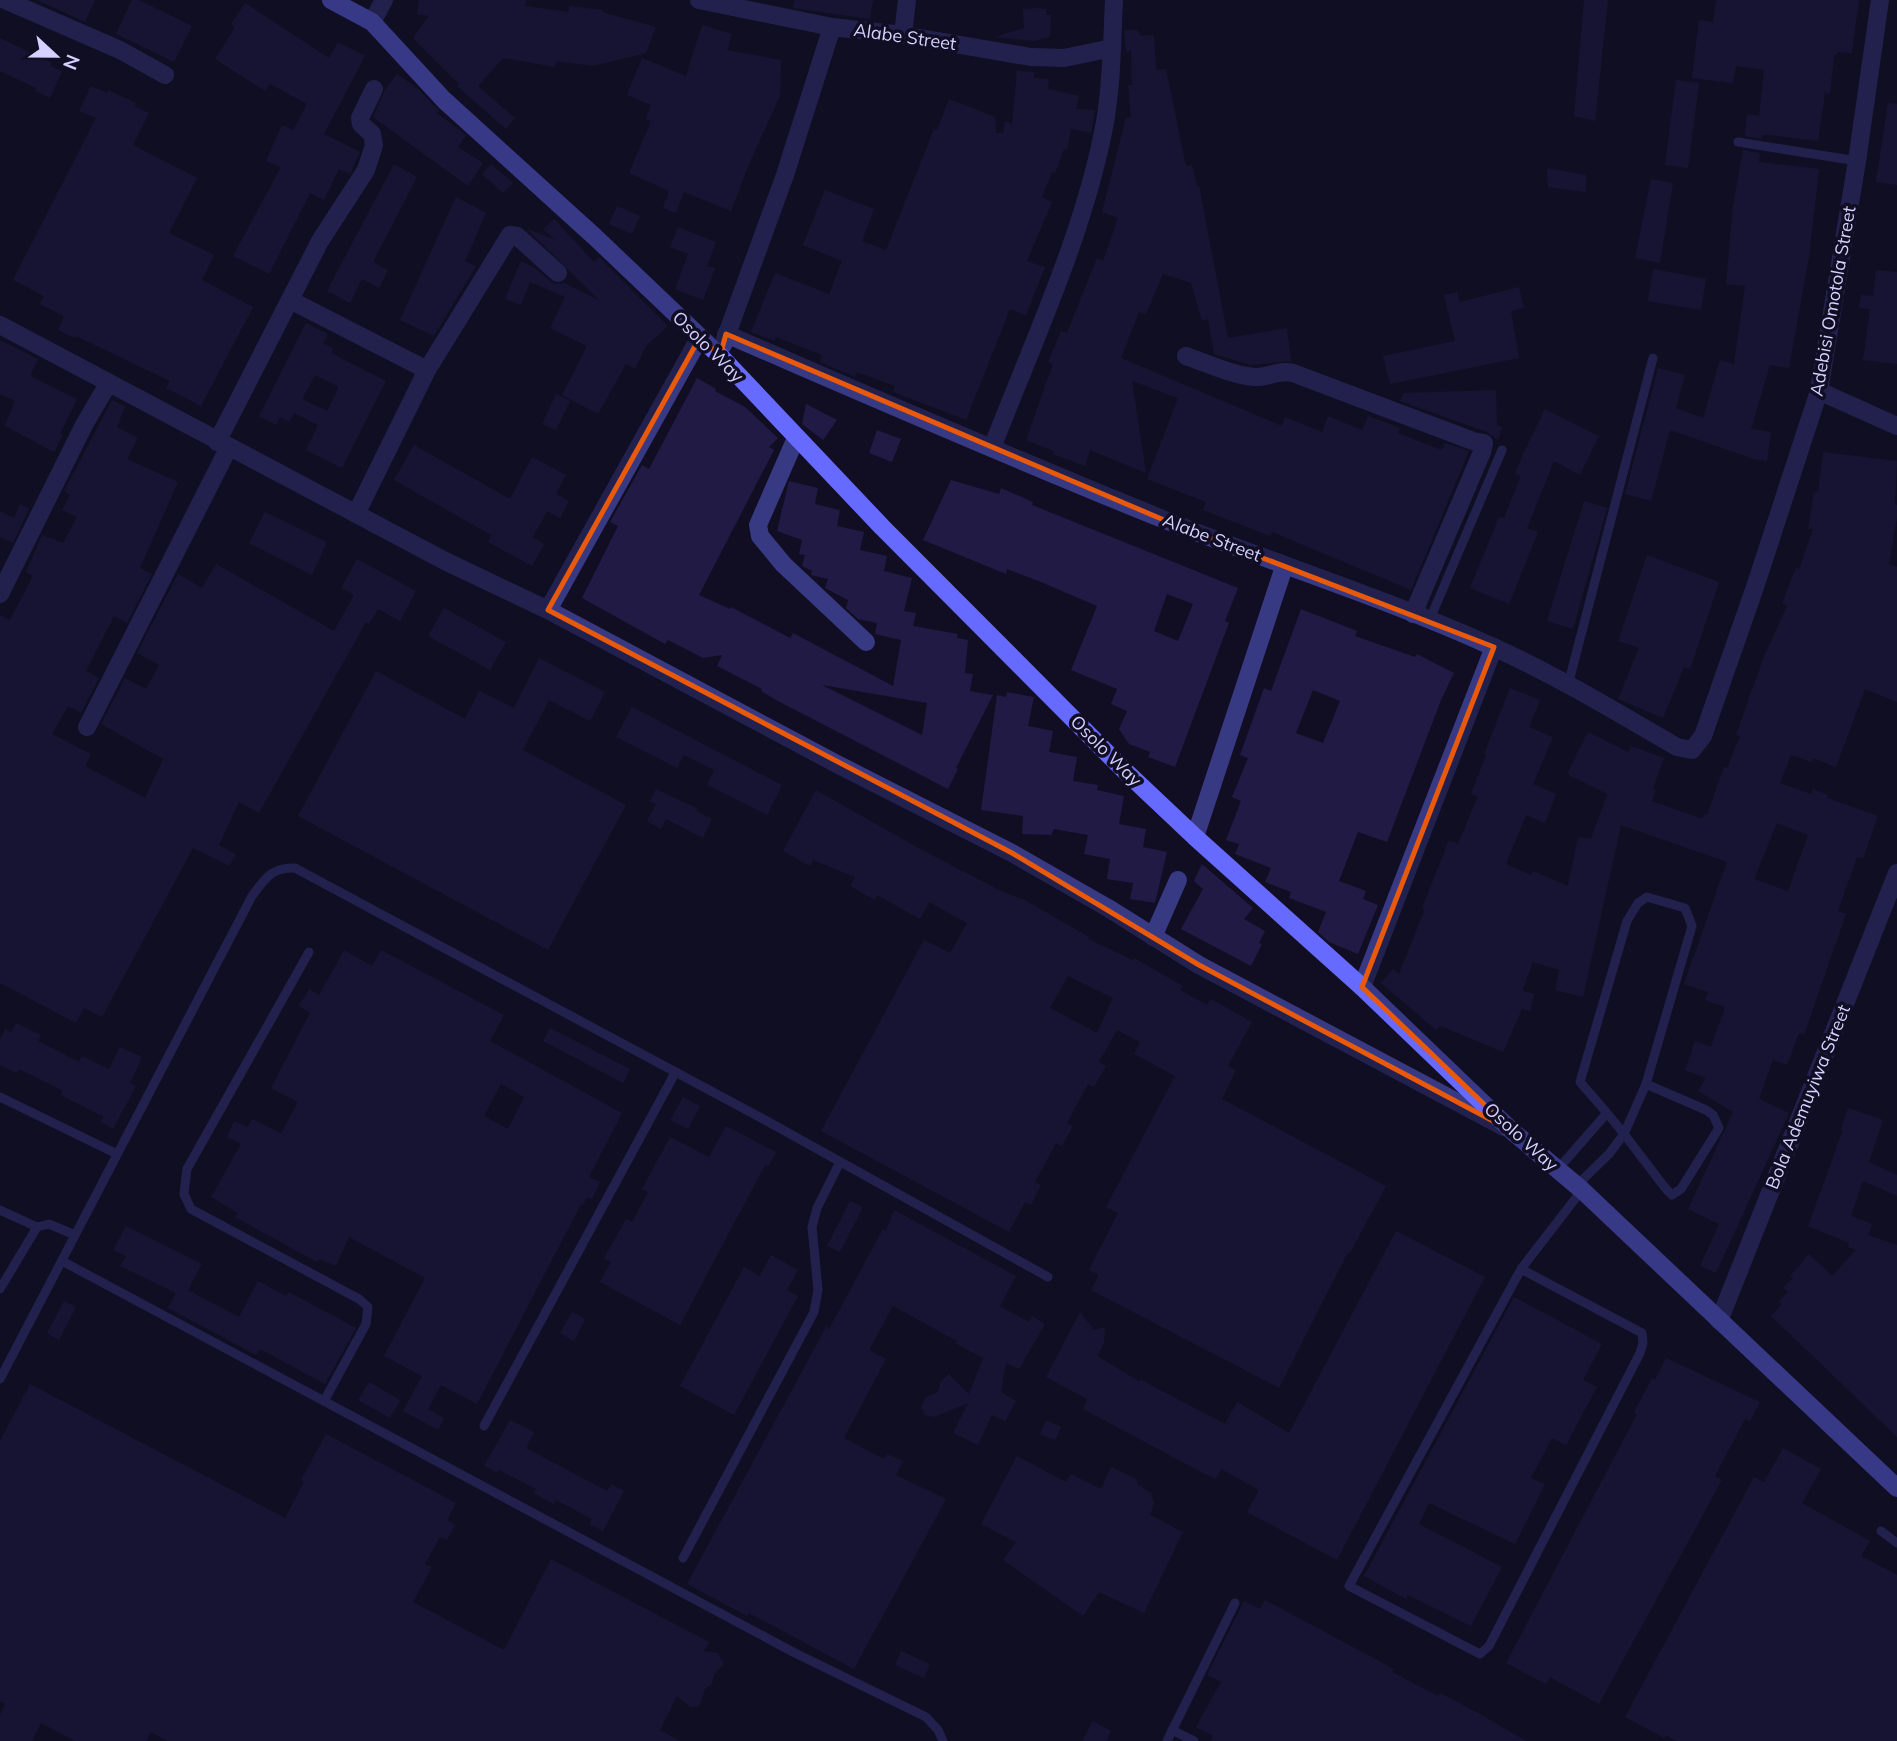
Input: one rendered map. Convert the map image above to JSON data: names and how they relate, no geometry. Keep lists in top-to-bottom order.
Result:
{
  "streets": {
    "main road": ["Osolo Way"],
    "street": ["Alabe Street", "Adebisi Omotola Street", "Bola Ademuyiwa Street"]
  },
  "crossings": [
    ["Alabe Street", "Adebisi Omotola Street"],
    ["Osolo Way", "Bola Ademuyiwa Street"]
  ],
  "north": "right"
}
